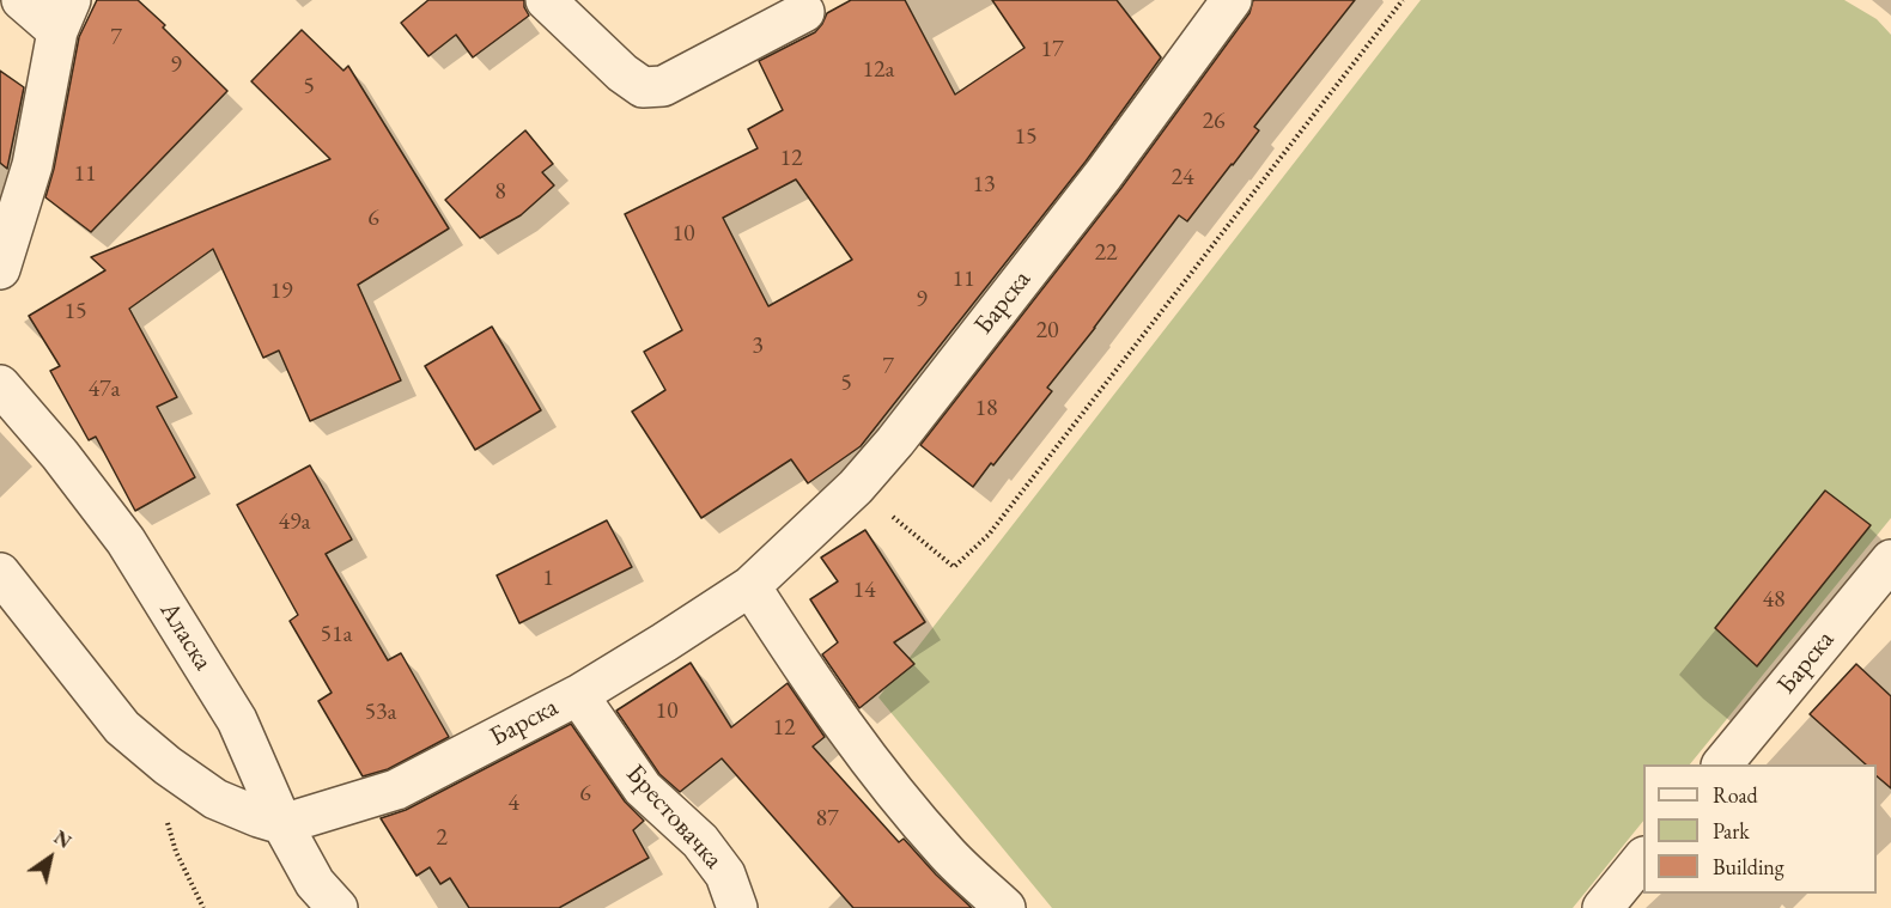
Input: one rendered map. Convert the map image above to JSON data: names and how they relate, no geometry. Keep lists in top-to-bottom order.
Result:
{
  "streets": {
    "street": ["Барска", "Аласка", "Брестовачка"]
  },
  "crossings": [
    ["Барска", "Аласка"],
    ["Барска", "Брестовачка"]
  ],
  "house_numbers": [
    "7",
    "17",
    "9",
    "12a",
    "5",
    "26",
    "15",
    "12",
    "11",
    "24",
    "13",
    "8",
    "6",
    "10",
    "22",
    "11",
    "19",
    "9",
    "15",
    "20",
    "3",
    "7",
    "5",
    "47a",
    "18",
    "49a",
    "1",
    "14",
    "48",
    "51a",
    "10",
    "53a",
    "12",
    "6",
    "4",
    "87",
    "2"
  ],
  "legend": ["Road", "Park", "Building"],
  "north": "top right"
}
